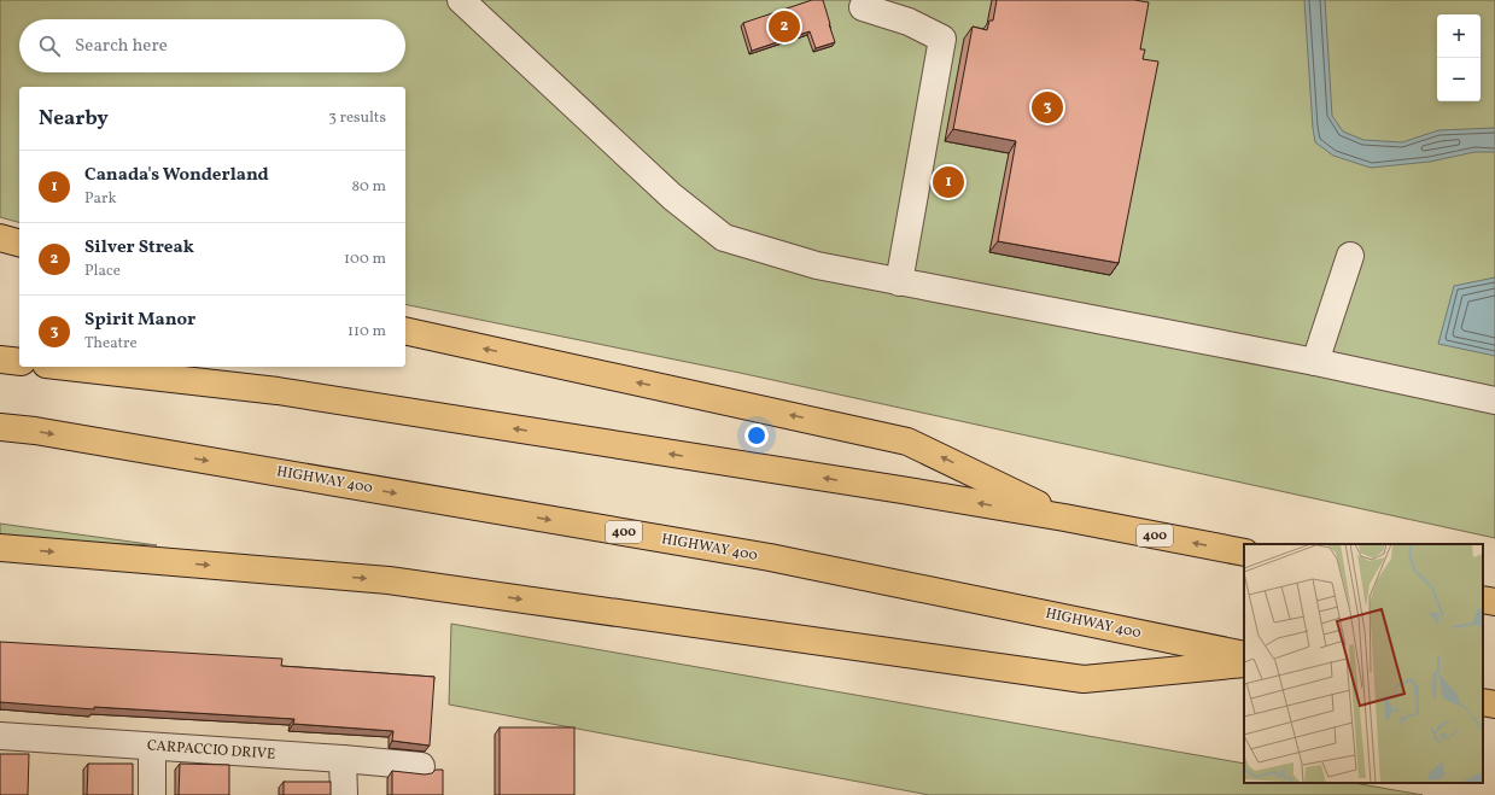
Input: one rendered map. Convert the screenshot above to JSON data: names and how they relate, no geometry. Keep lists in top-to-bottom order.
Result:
{
  "streets": {
    "highway": ["HIGHWAY 400", "400"],
    "street": ["CARPACCIO DRIVE"]
  },
  "page": {
    "pins": ["2", "3", "1"],
    "map_buttons": ["+", "−"],
    "search": "Search here",
    "heading": ["Nearby", "3 results"],
    "list": [
      {
        "mark": "1",
        "name": "Canada's Wonderland",
        "note": "Park",
        "value": "80 m"
      },
      {
        "mark": "2",
        "name": "Silver Streak",
        "note": "Place",
        "value": "100 m"
      },
      {
        "mark": "3",
        "name": "Spirit Manor",
        "note": "Theatre",
        "value": "110 m"
      }
    ]
  }
}
